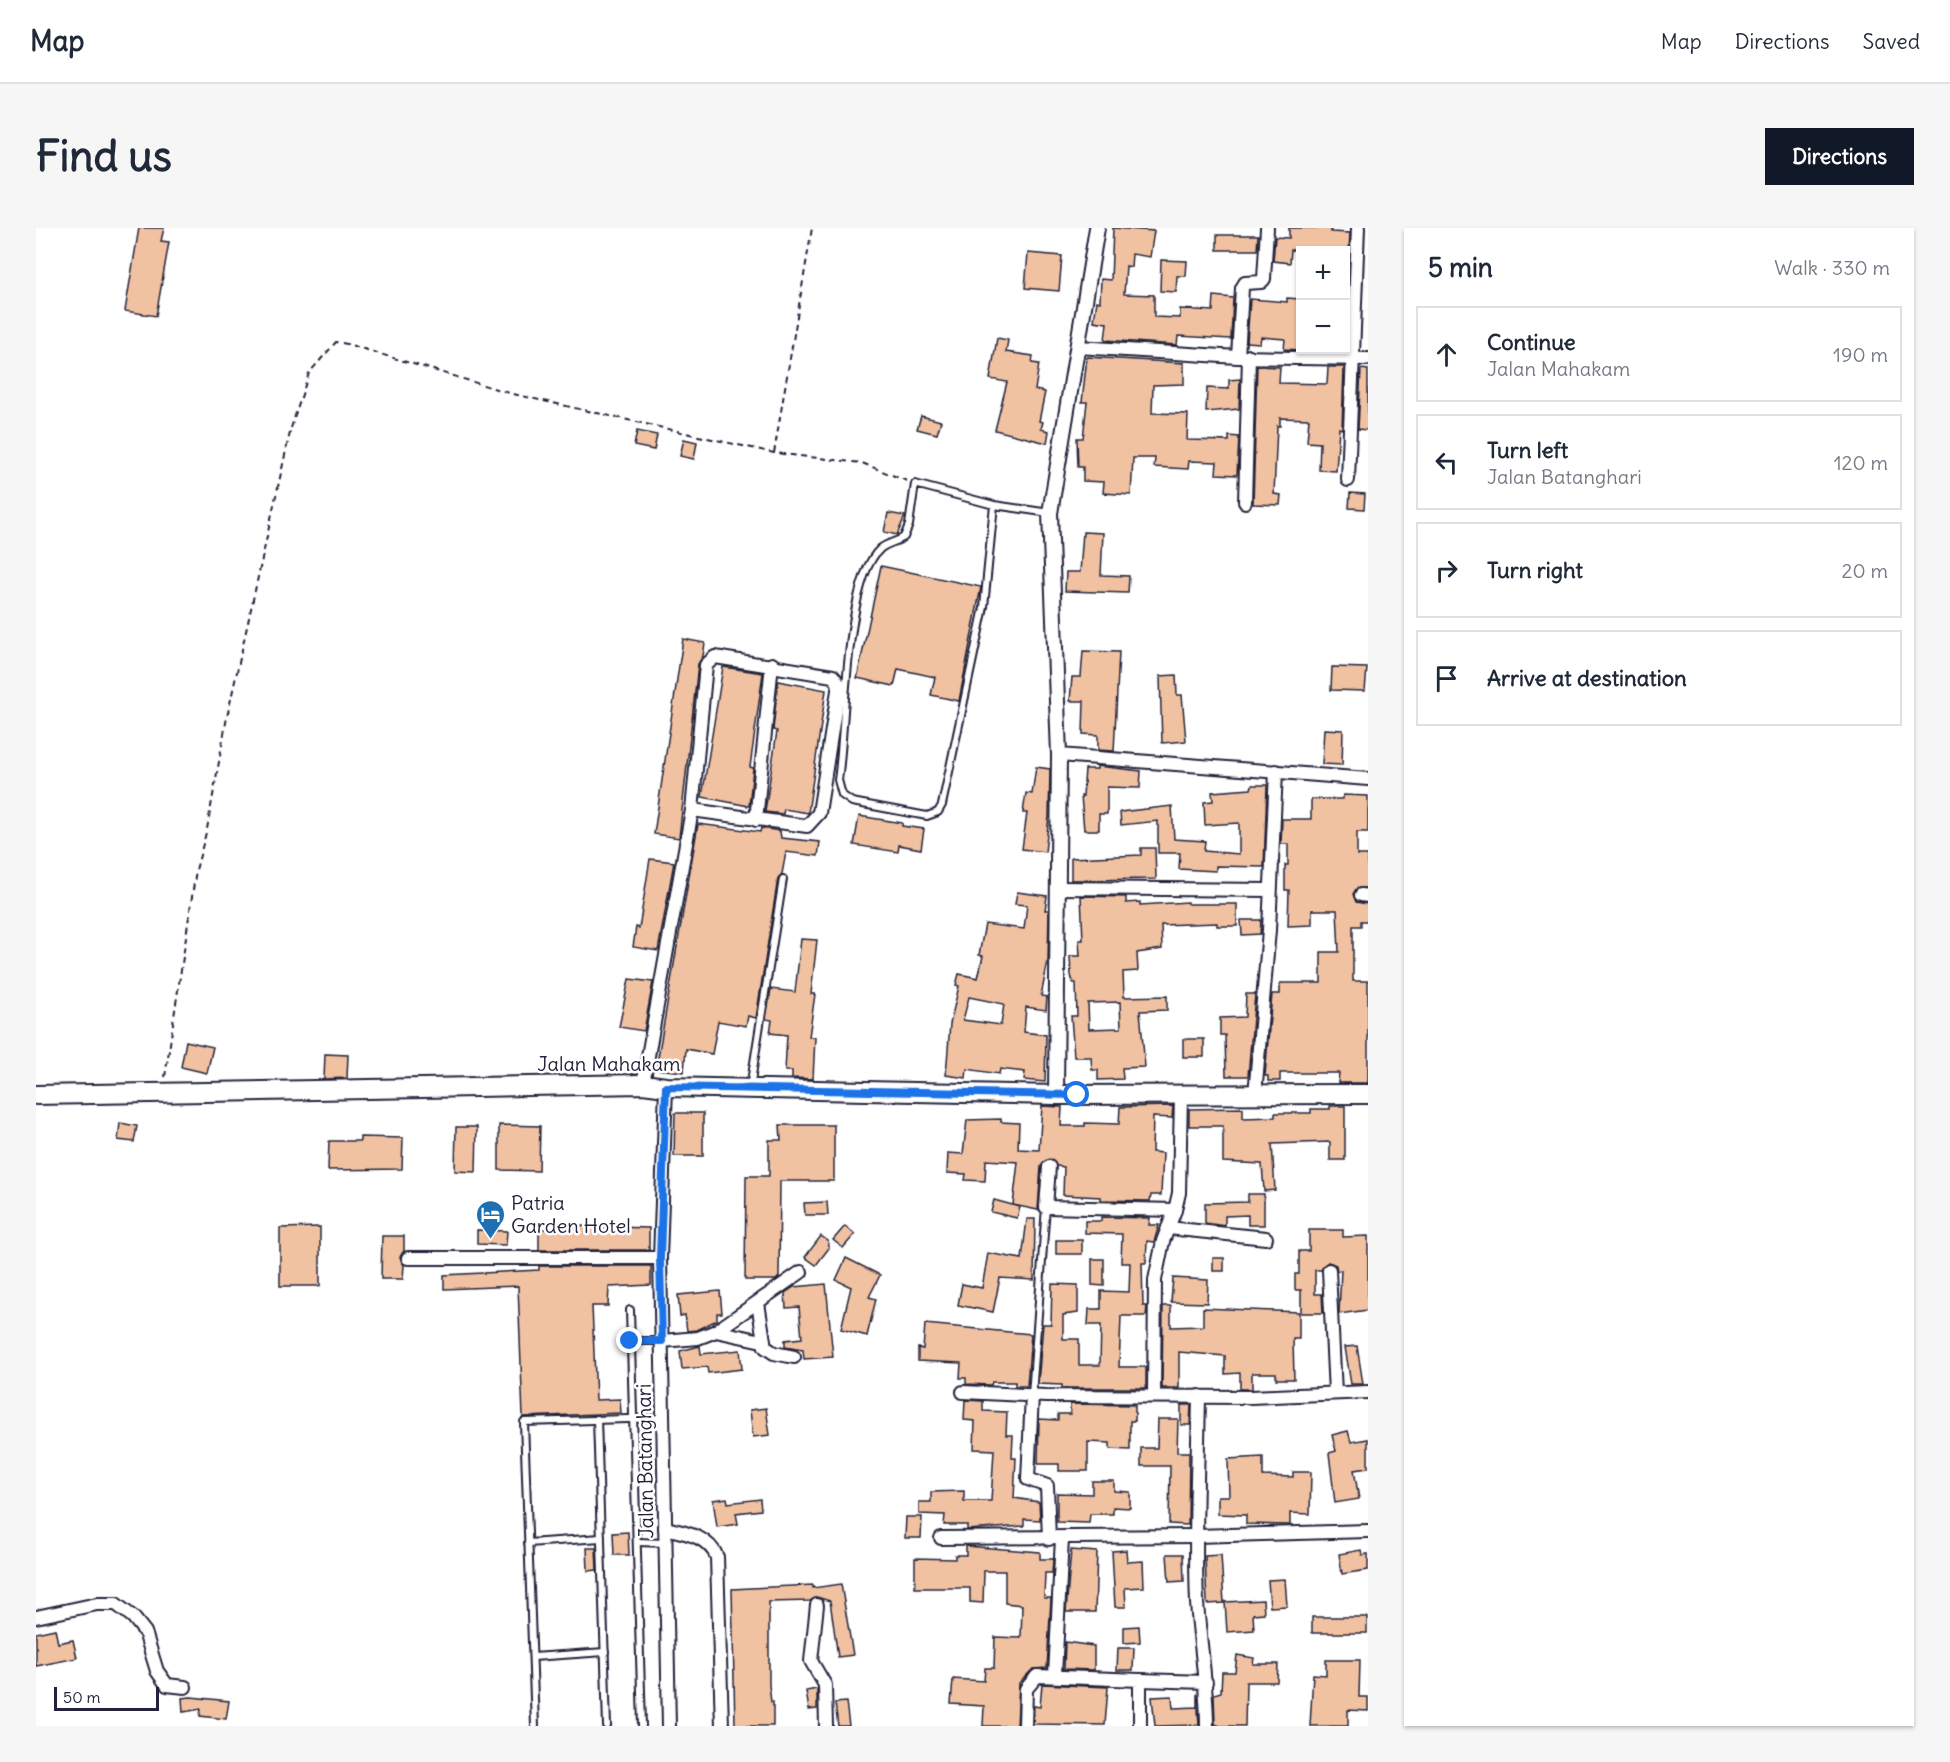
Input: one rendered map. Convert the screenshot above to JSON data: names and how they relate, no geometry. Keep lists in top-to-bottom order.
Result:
{
  "streets": {
    "main road": ["Jalan Mahakam"],
    "street": ["Jalan Batanghari"]
  },
  "crossings": [
    ["Jalan Mahakam", "Jalan Batanghari"]
  ],
  "places": {
    "hotel": ["Patria Garden Hotel"]
  },
  "scale_bar": "50 m",
  "page": {
    "header": "Map",
    "nav": ["Map", "Directions", "Saved"],
    "buttons": "Directions",
    "title": "Find us",
    "heading": ["5 min", "Walk · 330 m"],
    "map_buttons": ["+", "−"],
    "list": [
      ["Continue", "Jalan Mahakam", "190 m"],
      ["Turn left", "Jalan Batanghari", "120 m"],
      ["Turn right", "20 m"],
      "Arrive at destination"
    ],
    "scale": "50 m"
  }
}
